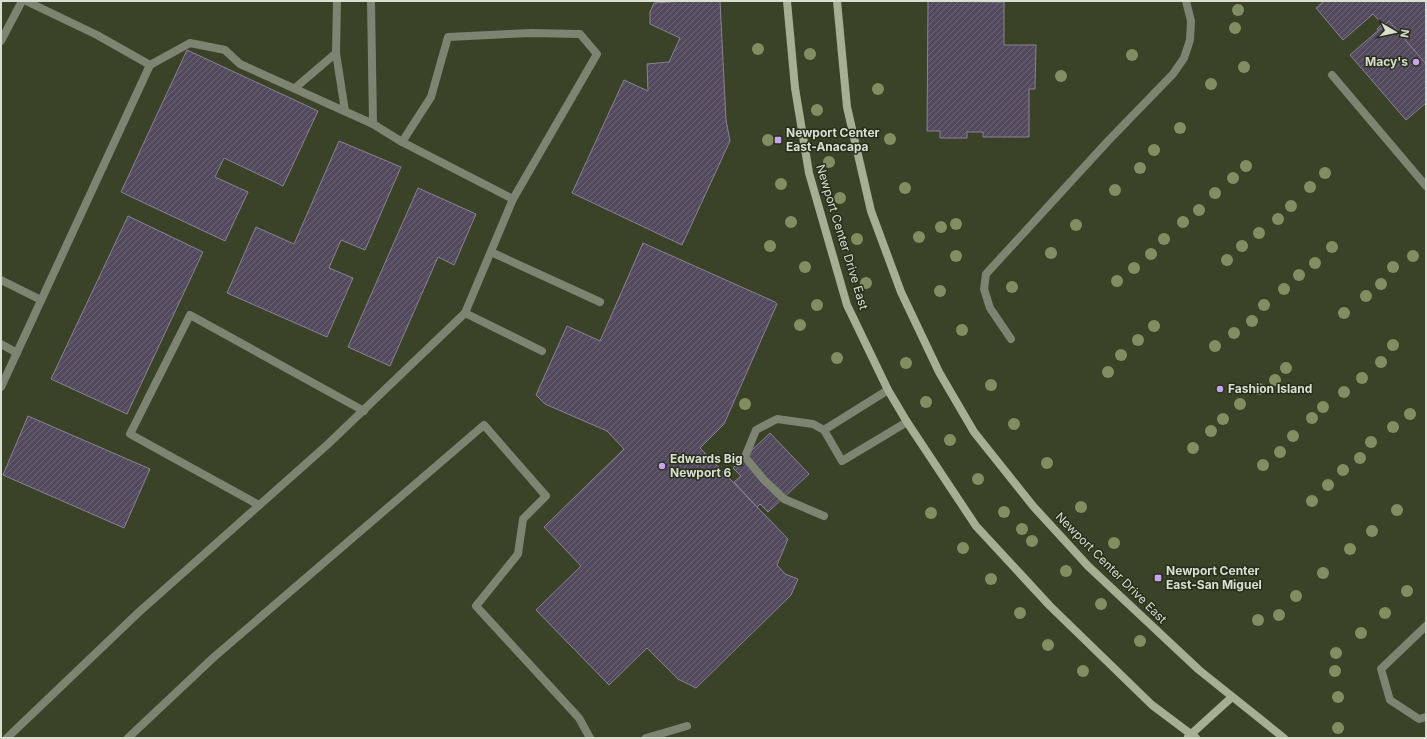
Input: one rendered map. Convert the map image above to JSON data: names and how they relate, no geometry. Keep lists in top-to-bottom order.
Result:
{
  "streets": {
    "main road": ["Newport Center Drive East"]
  },
  "places": {
    "other": ["Macy's", "Fashion Island", "Edwards Big Newport 6"],
    "transit": ["Newport Center East-Anacapa", "Newport Center East-San Miguel"]
  },
  "north": "right"
}
